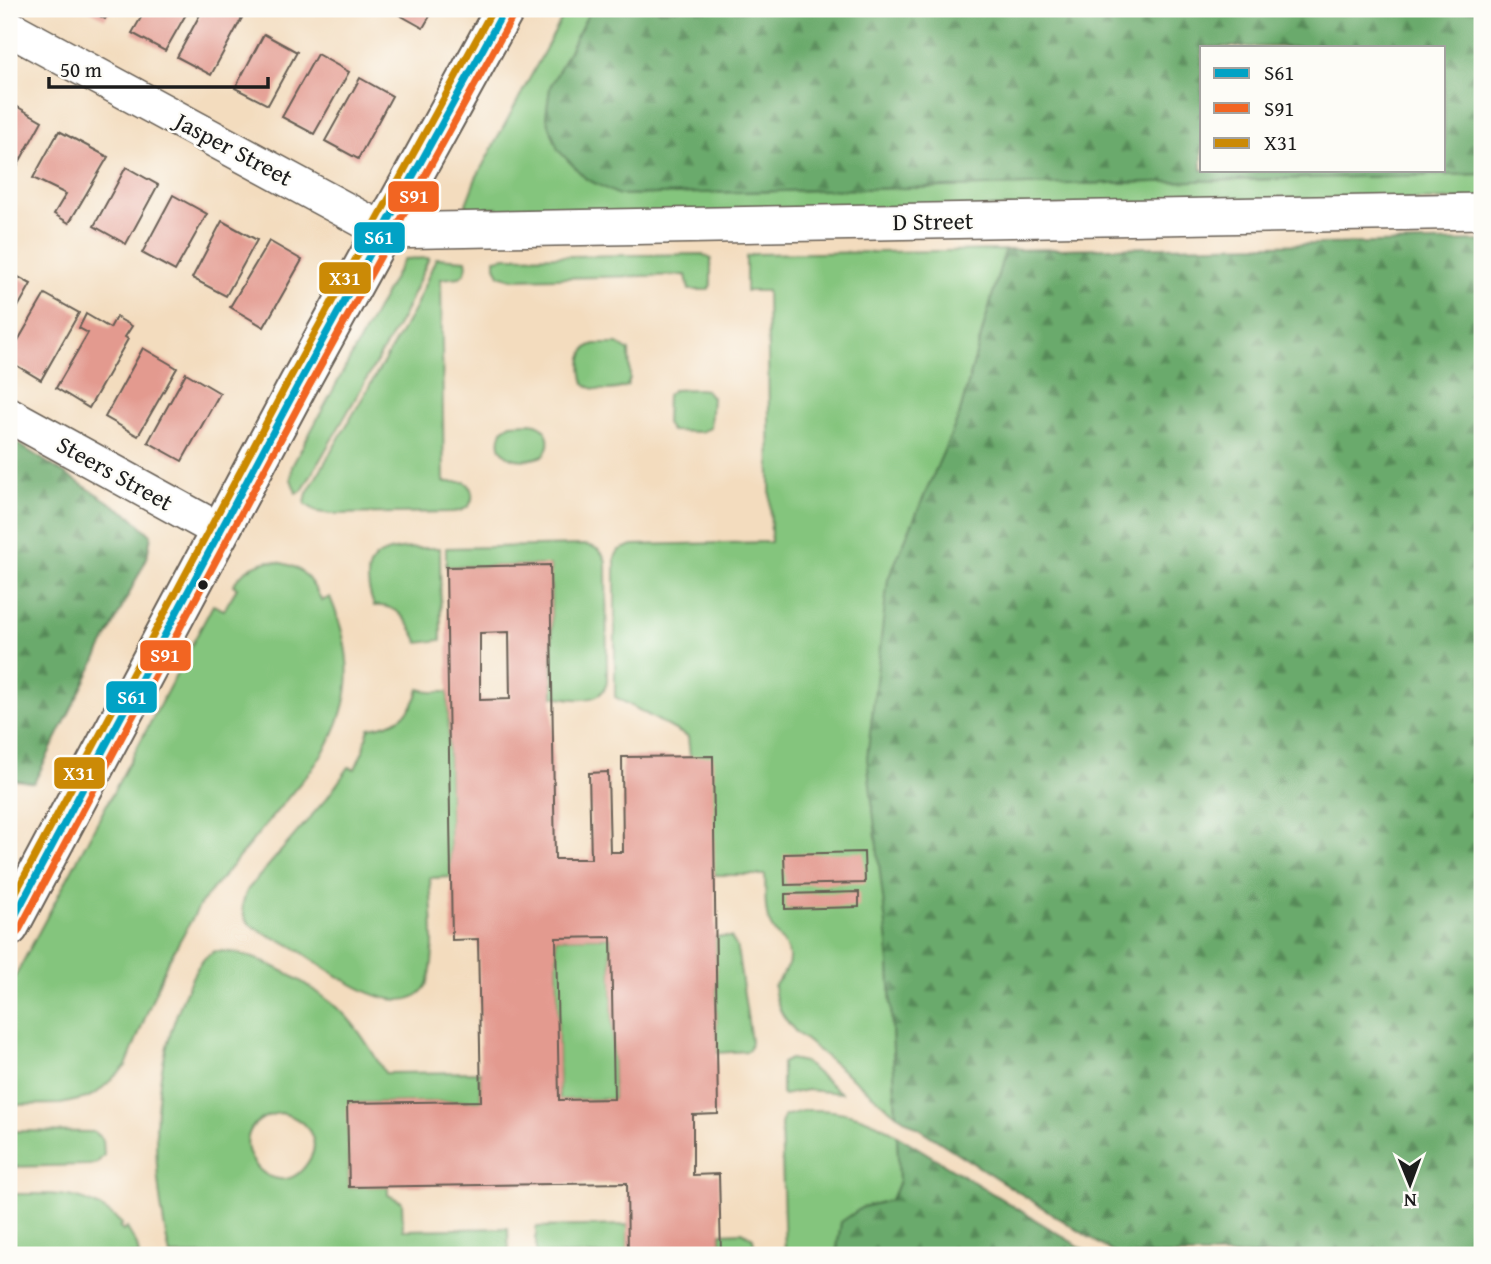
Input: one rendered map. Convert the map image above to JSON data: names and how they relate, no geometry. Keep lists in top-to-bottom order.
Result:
{
  "streets": {
    "street": ["Jasper Street", "D Street", "Steers Street"]
  },
  "crossings": [
    ["Jasper Street", "D Street"]
  ],
  "lines": ["transit line S61", "transit line X31", "transit line S91"],
  "legend": ["S61", "S91", "X31"],
  "scale_bar": "50 m",
  "north": "bottom"
}
